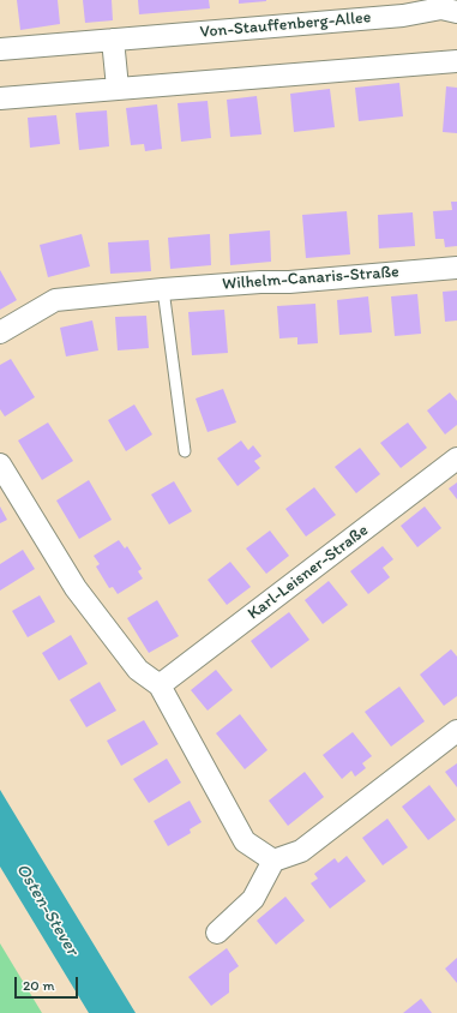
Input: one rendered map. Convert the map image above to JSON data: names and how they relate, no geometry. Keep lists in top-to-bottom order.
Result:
{
  "streets": {
    "street": ["Von-Stauffenberg-Allee", "Wilhelm-Canaris-Straße", "Karl-Leisner-Straße"]
  },
  "water": ["Osten-Stever"],
  "scale_bar": "20 m"
}
